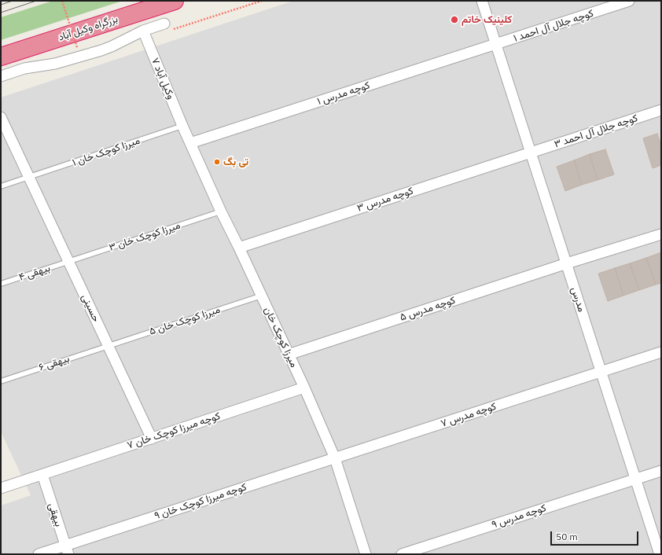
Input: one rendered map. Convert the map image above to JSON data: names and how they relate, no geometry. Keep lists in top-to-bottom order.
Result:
{
  "streets": {
    "highway": ["بزرگراه وکیل آباد"],
    "street": [
      "کوچه جلال آل احمد ۱",
      "۷ وکیل آباد",
      "کوچه مدرس ۱",
      "کوچه جلال آل احمد ۳",
      "کوچه مدرس ۳",
      "مدرس",
      "حسینی",
      "کوچه مدرس ۵",
      "میرزا کوچک خان",
      "کوچه مدرس ۷",
      "کوچه میرزا کوچک خان ۷",
      "کوچه میرزا کوچک خان ۹",
      "بیهقی",
      "کوچه مدرس ۹"
    ],
    "lane": [
      "میرزا کوچک خان ۱",
      "میرزا کوچک خان ۳",
      "بیهقی ۴",
      "میرزا کوچک خان ۵",
      "بیهقی ۶"
    ]
  },
  "crossings": [
    ["کوچه جلال آل احمد ۱", "کوچه مدرس ۱"],
    ["کوچه جلال آل احمد ۱", "مدرس"],
    ["۷ وکیل آباد", "میرزا کوچک خان ۱"],
    ["۷ وکیل آباد", "میرزا کوچک خان"],
    ["کوچه مدرس ۱", "مدرس"],
    ["کوچه مدرس ۱", "میرزا کوچک خان"],
    ["کوچه جلال آل احمد ۳", "کوچه مدرس ۳"],
    ["کوچه جلال آل احمد ۳", "مدرس"],
    ["میرزا کوچک خان ۱", "حسینی"],
    ["میرزا کوچک خان ۱", "میرزا کوچک خان"],
    ["کوچه مدرس ۳", "مدرس"],
    ["کوچه مدرس ۳", "میرزا کوچک خان"],
    ["میرزا کوچک خان ۳", "بیهقی ۴"],
    ["میرزا کوچک خان ۳", "حسینی"],
    ["میرزا کوچک خان ۳", "میرزا کوچک خان"],
    ["بیهقی ۴", "حسینی"],
    ["مدرس", "کوچه مدرس ۵"],
    ["مدرس", "کوچه مدرس ۷"],
    ["مدرس", "کوچه مدرس ۹"],
    ["حسینی", "میرزا کوچک خان ۵"],
    ["حسینی", "بیهقی ۶"],
    ["حسینی", "کوچه میرزا کوچک خان ۷"],
    ["کوچه مدرس ۵", "میرزا کوچک خان"],
    ["میرزا کوچک خان ۵", "میرزا کوچک خان"],
    ["میرزا کوچک خان ۵", "بیهقی ۶"],
    ["میرزا کوچک خان", "کوچه مدرس ۷"],
    ["میرزا کوچک خان", "کوچه میرزا کوچک خان ۷"],
    ["میرزا کوچک خان", "کوچه میرزا کوچک خان ۹"],
    ["کوچه مدرس ۷", "کوچه میرزا کوچک خان ۹"],
    ["کوچه میرزا کوچک خان ۷", "بیهقی"],
    ["کوچه میرزا کوچک خان ۹", "بیهقی"]
  ],
  "places": ["کلینیک خاتم", "تی بگ"],
  "scale_bar": "50 m"
}
